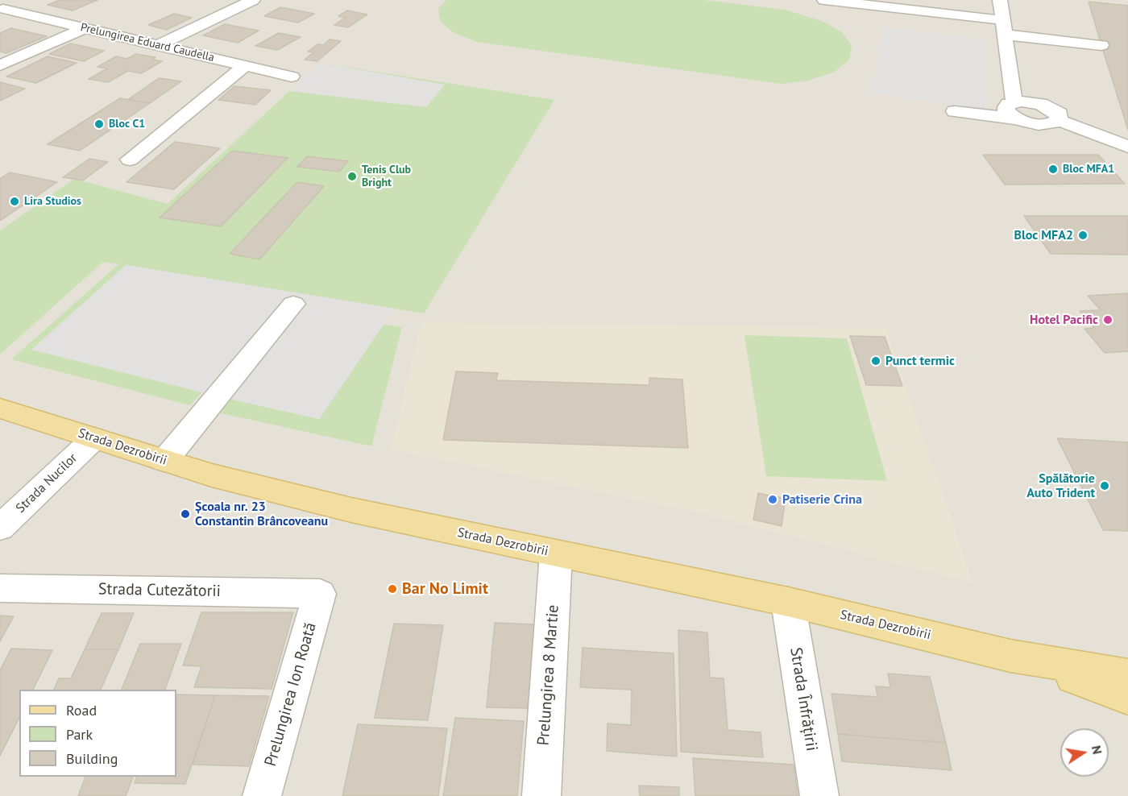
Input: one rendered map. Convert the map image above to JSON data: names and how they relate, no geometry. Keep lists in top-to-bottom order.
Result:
{
  "streets": {
    "main road": ["Strada Dezrobirii"],
    "street": [
      "Prelungirea Eduard Caudella",
      "Strada Nucilor",
      "Strada Cutezătorii",
      "Prelungirea 8 Martie",
      "Prelungirea Ion Roată",
      "Strada Înfrățirii"
    ]
  },
  "crossings": [
    ["Strada Dezrobirii", "Strada Nucilor"],
    ["Strada Dezrobirii", "Prelungirea 8 Martie"],
    ["Strada Dezrobirii", "Strada Înfrățirii"],
    ["Strada Cutezătorii", "Prelungirea Ion Roată"]
  ],
  "places": [
    "Bloc C1",
    "Bloc MFA1",
    "Tenis Club Bright",
    "Lira Studios",
    "Bloc MFA2",
    "Hotel Pacific",
    "Punct termic",
    "Spălătorie Auto Trident",
    "Patiserie Crina",
    "Școala nr. 23 Constantin Brâncoveanu",
    "Bar No Limit"
  ],
  "legend": ["Road", "Park", "Building"],
  "north": "right"
}
